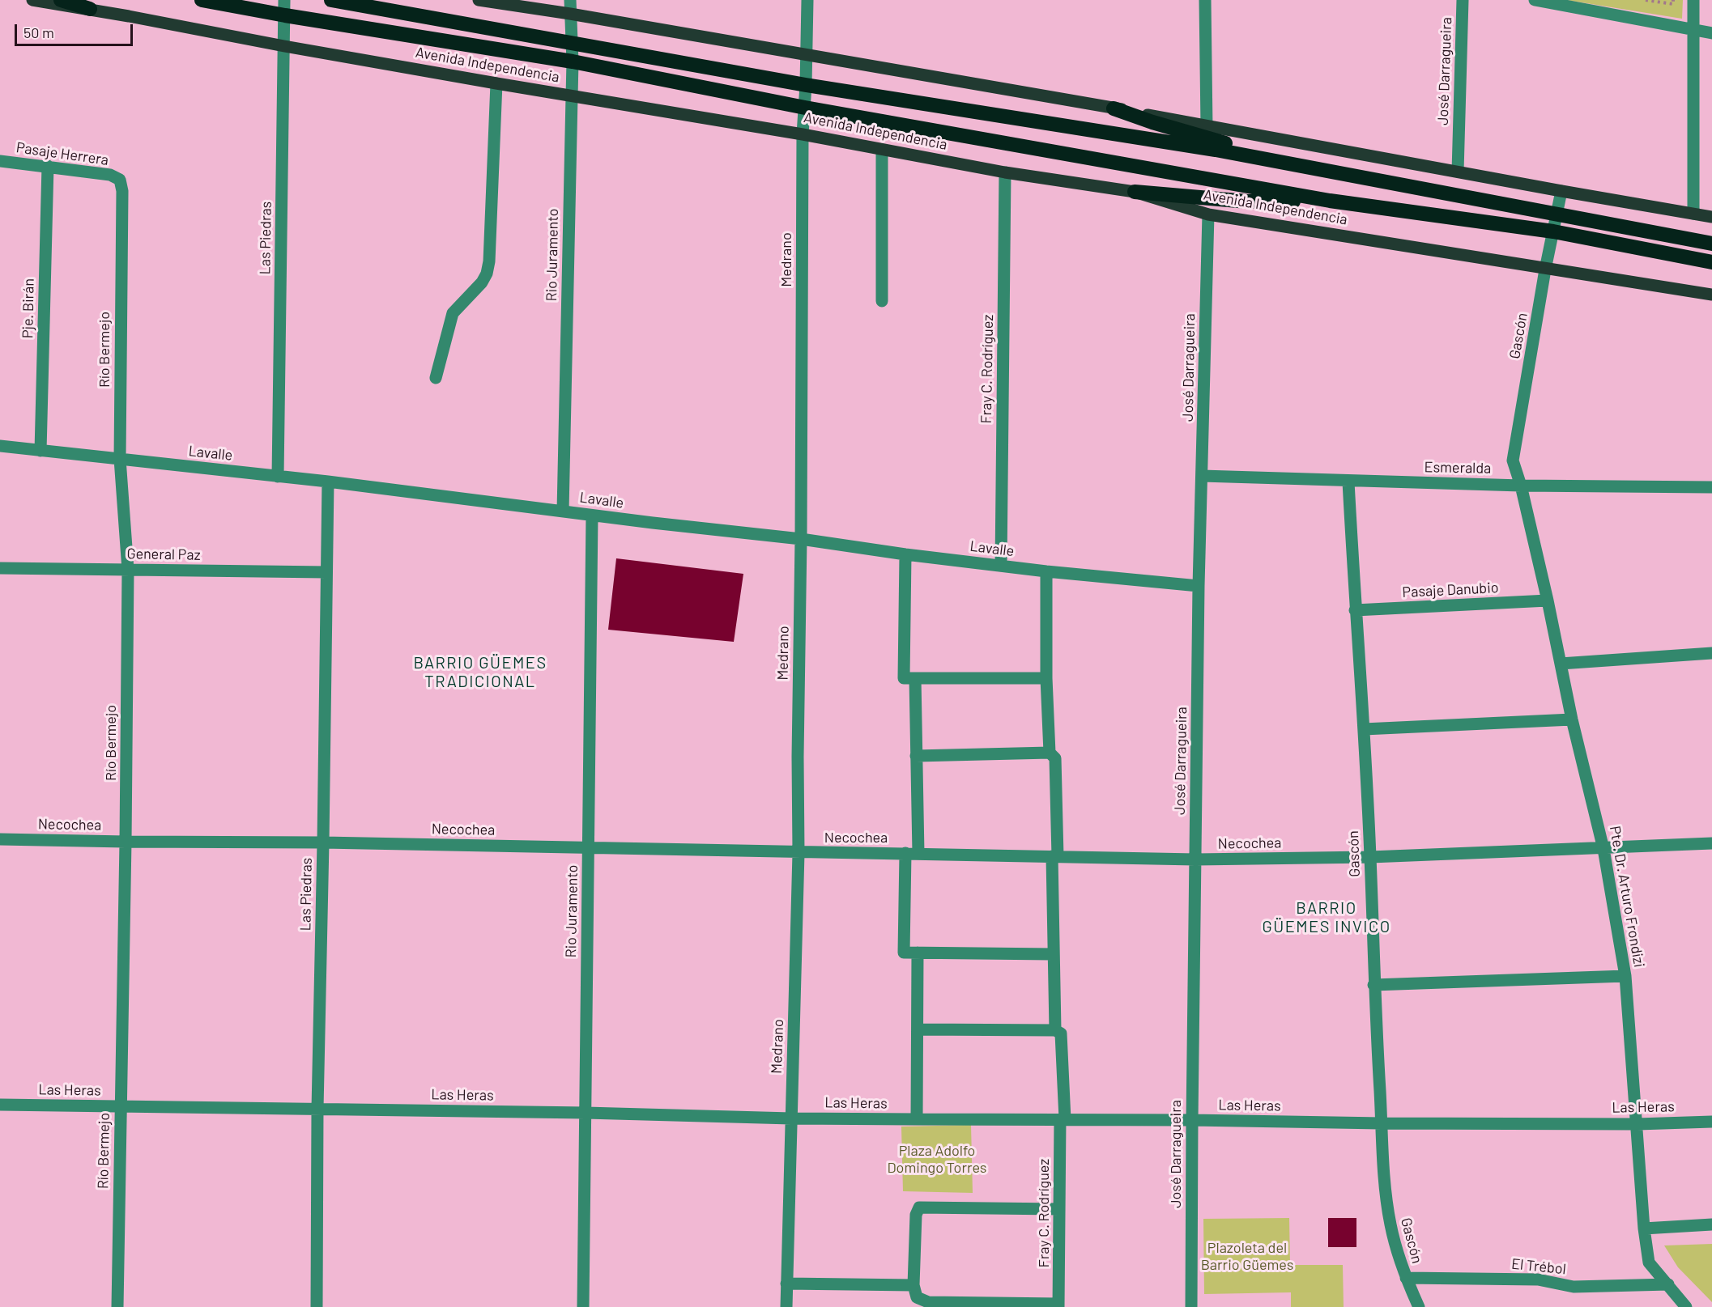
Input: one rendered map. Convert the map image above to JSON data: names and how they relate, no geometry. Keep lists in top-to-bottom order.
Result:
{
  "streets": {
    "highway": ["Avenida Independencia"],
    "street": [
      "José Darragueira",
      "Pasaje Herrera",
      "Las Piedras",
      "Rio Juramento",
      "Medrano",
      "Pje. Birán",
      "Gascón",
      "Río Bermejo",
      "Fray C. Rodríguez",
      "Lavalle",
      "Esmeralda",
      "General Paz",
      "Pasaje Danubio",
      "Necochea",
      "Pte. Dr. Arturo Frondizi",
      "Las Heras",
      "El Trébol"
    ]
  },
  "crossings": [
    ["Avenida Independencia", "José Darragueira"],
    ["Avenida Independencia", "Las Piedras"],
    ["Avenida Independencia", "Rio Juramento"],
    ["Avenida Independencia", "Medrano"],
    ["Avenida Independencia", "Gascón"],
    ["Avenida Independencia", "Fray C. Rodríguez"],
    ["José Darragueira", "Lavalle"],
    ["José Darragueira", "Esmeralda"],
    ["José Darragueira", "Necochea"],
    ["José Darragueira", "Las Heras"],
    ["Pasaje Herrera", "Pje. Birán"],
    ["Pasaje Herrera", "Río Bermejo"],
    ["Las Piedras", "Lavalle"],
    ["Las Piedras", "General Paz"],
    ["Las Piedras", "Necochea"],
    ["Las Piedras", "Las Heras"],
    ["Rio Juramento", "Lavalle"],
    ["Rio Juramento", "Necochea"],
    ["Rio Juramento", "Las Heras"],
    ["Medrano", "Lavalle"],
    ["Medrano", "Necochea"],
    ["Medrano", "Las Heras"],
    ["Pje. Birán", "Lavalle"],
    ["Gascón", "Esmeralda"],
    ["Gascón", "Pasaje Danubio"],
    ["Gascón", "Necochea"],
    ["Gascón", "Pte. Dr. Arturo Frondizi"],
    ["Gascón", "Las Heras"],
    ["Gascón", "El Trébol"],
    ["Río Bermejo", "Lavalle"],
    ["Río Bermejo", "General Paz"],
    ["Río Bermejo", "Necochea"],
    ["Río Bermejo", "Las Heras"],
    ["Fray C. Rodríguez", "Lavalle"],
    ["Fray C. Rodríguez", "Las Heras"],
    ["Esmeralda", "Pte. Dr. Arturo Frondizi"],
    ["Pasaje Danubio", "Pte. Dr. Arturo Frondizi"],
    ["Necochea", "Pte. Dr. Arturo Frondizi"],
    ["Pte. Dr. Arturo Frondizi", "Las Heras"],
    ["Pte. Dr. Arturo Frondizi", "El Trébol"]
  ],
  "districts": ["BARRIO GÜEMES TRADICIONAL", "BARRIO GÜEMES INVICO"],
  "parks": ["Plaza Adolfo Domingo Torres", "Plazoleta del Barrio Güemes"],
  "scale_bar": "50 m"
}
